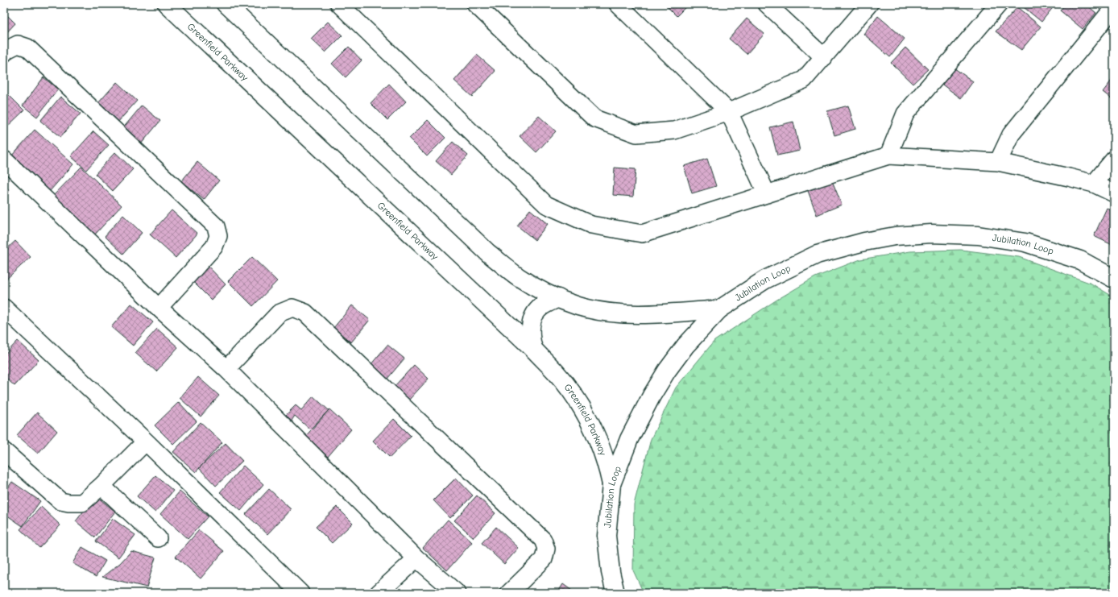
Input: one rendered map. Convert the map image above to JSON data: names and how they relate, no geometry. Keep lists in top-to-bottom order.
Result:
{
  "streets": {
    "main road": ["Greenfield Parkway", "Jubilation Loop"]
  },
  "crossings": [
    ["Greenfield Parkway", "Jubilation Loop"]
  ]
}
